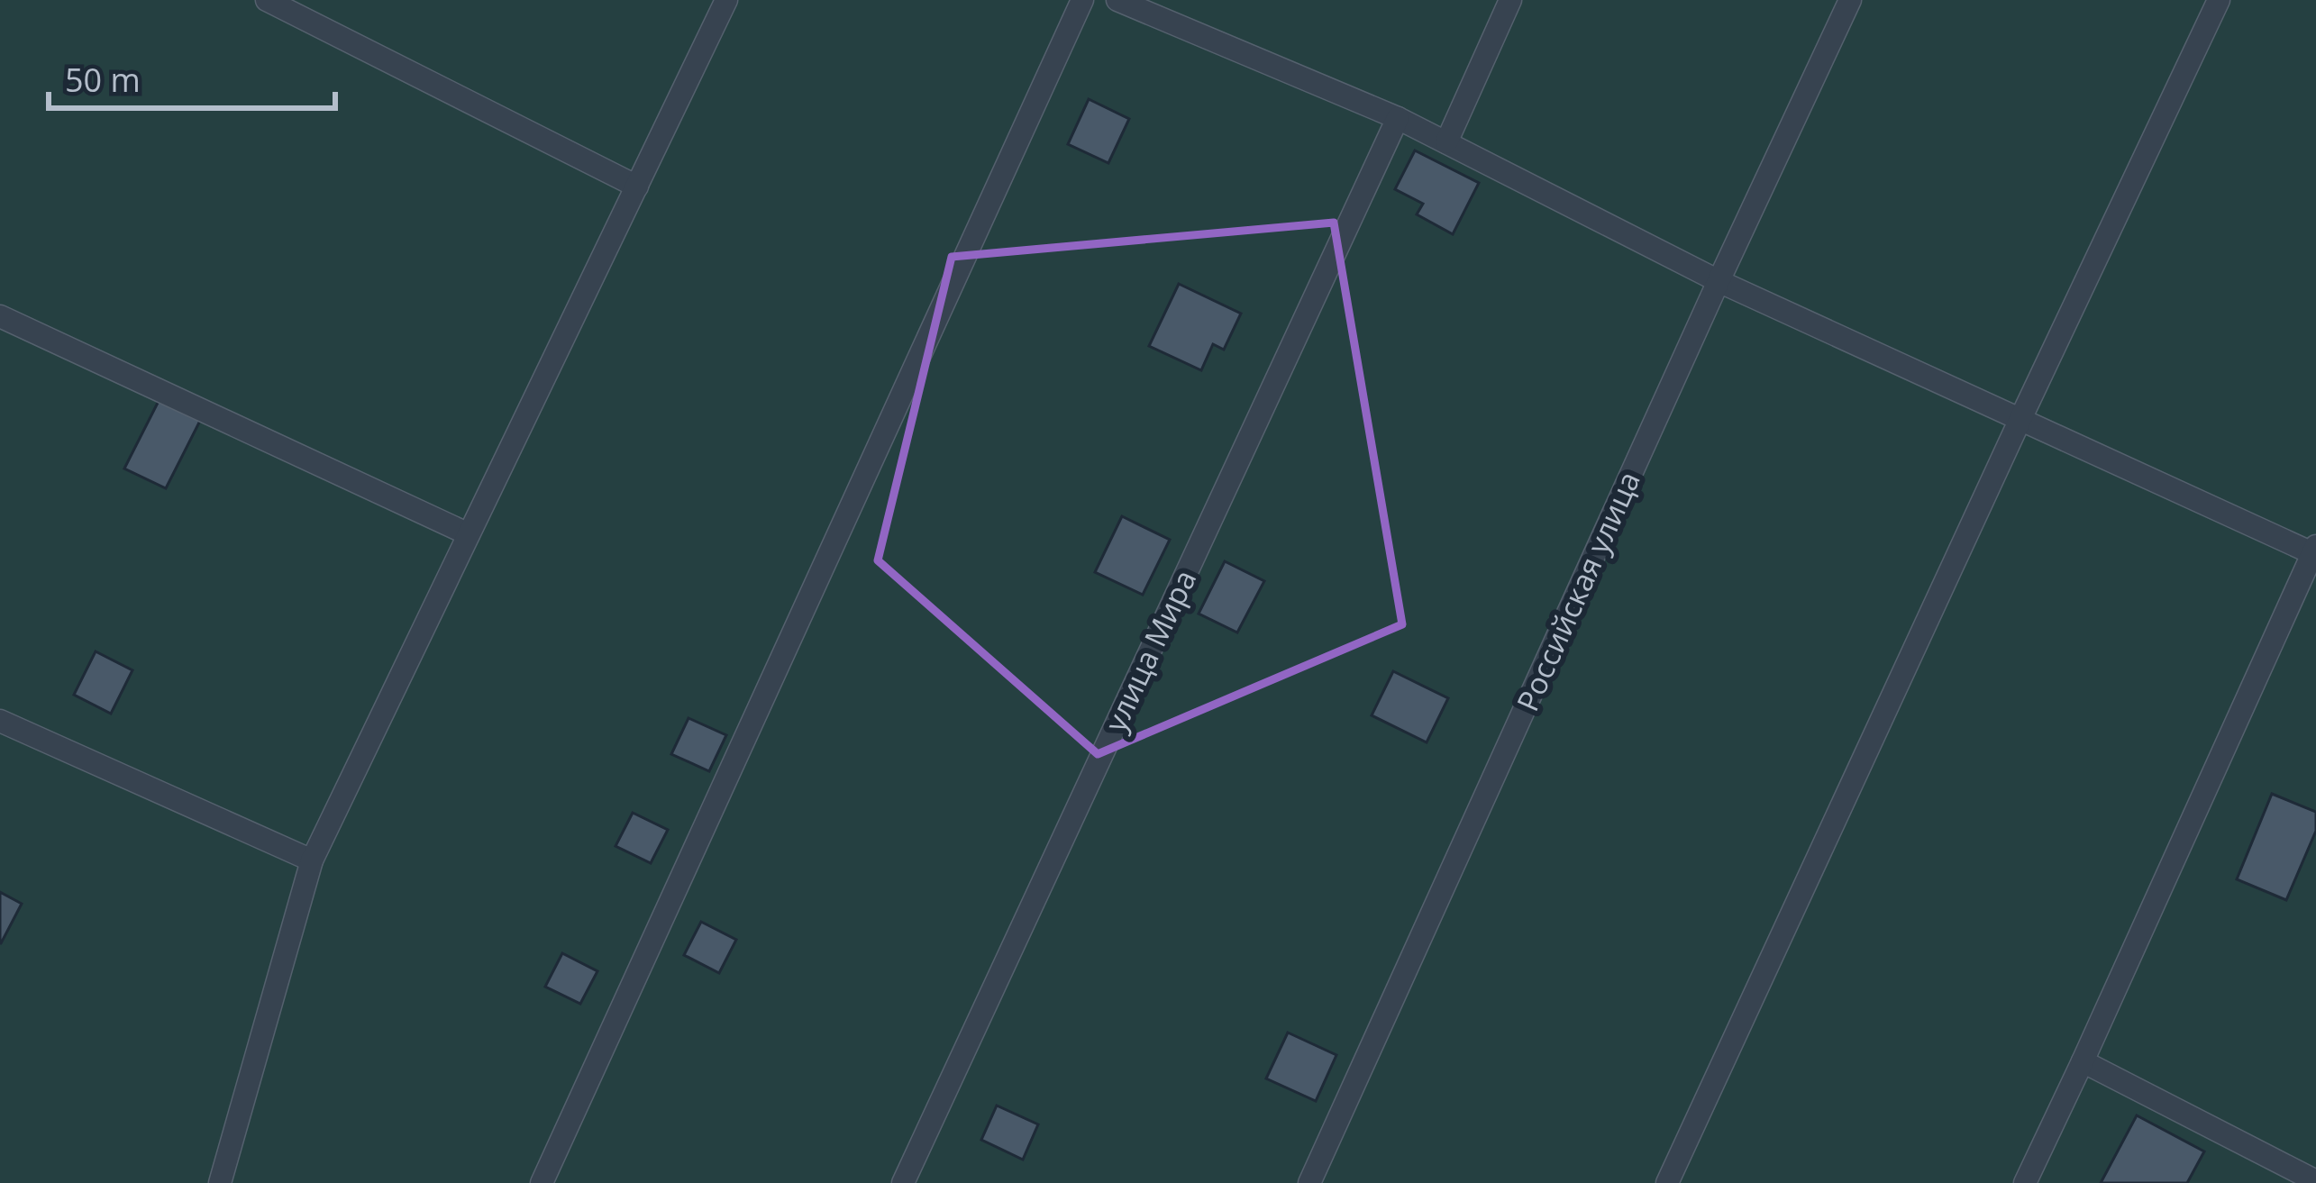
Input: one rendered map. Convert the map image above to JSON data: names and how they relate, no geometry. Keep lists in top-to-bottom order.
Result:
{
  "streets": {
    "lane": ["Российская улица", "улица Мира"]
  },
  "scale_bar": "50 m"
}
